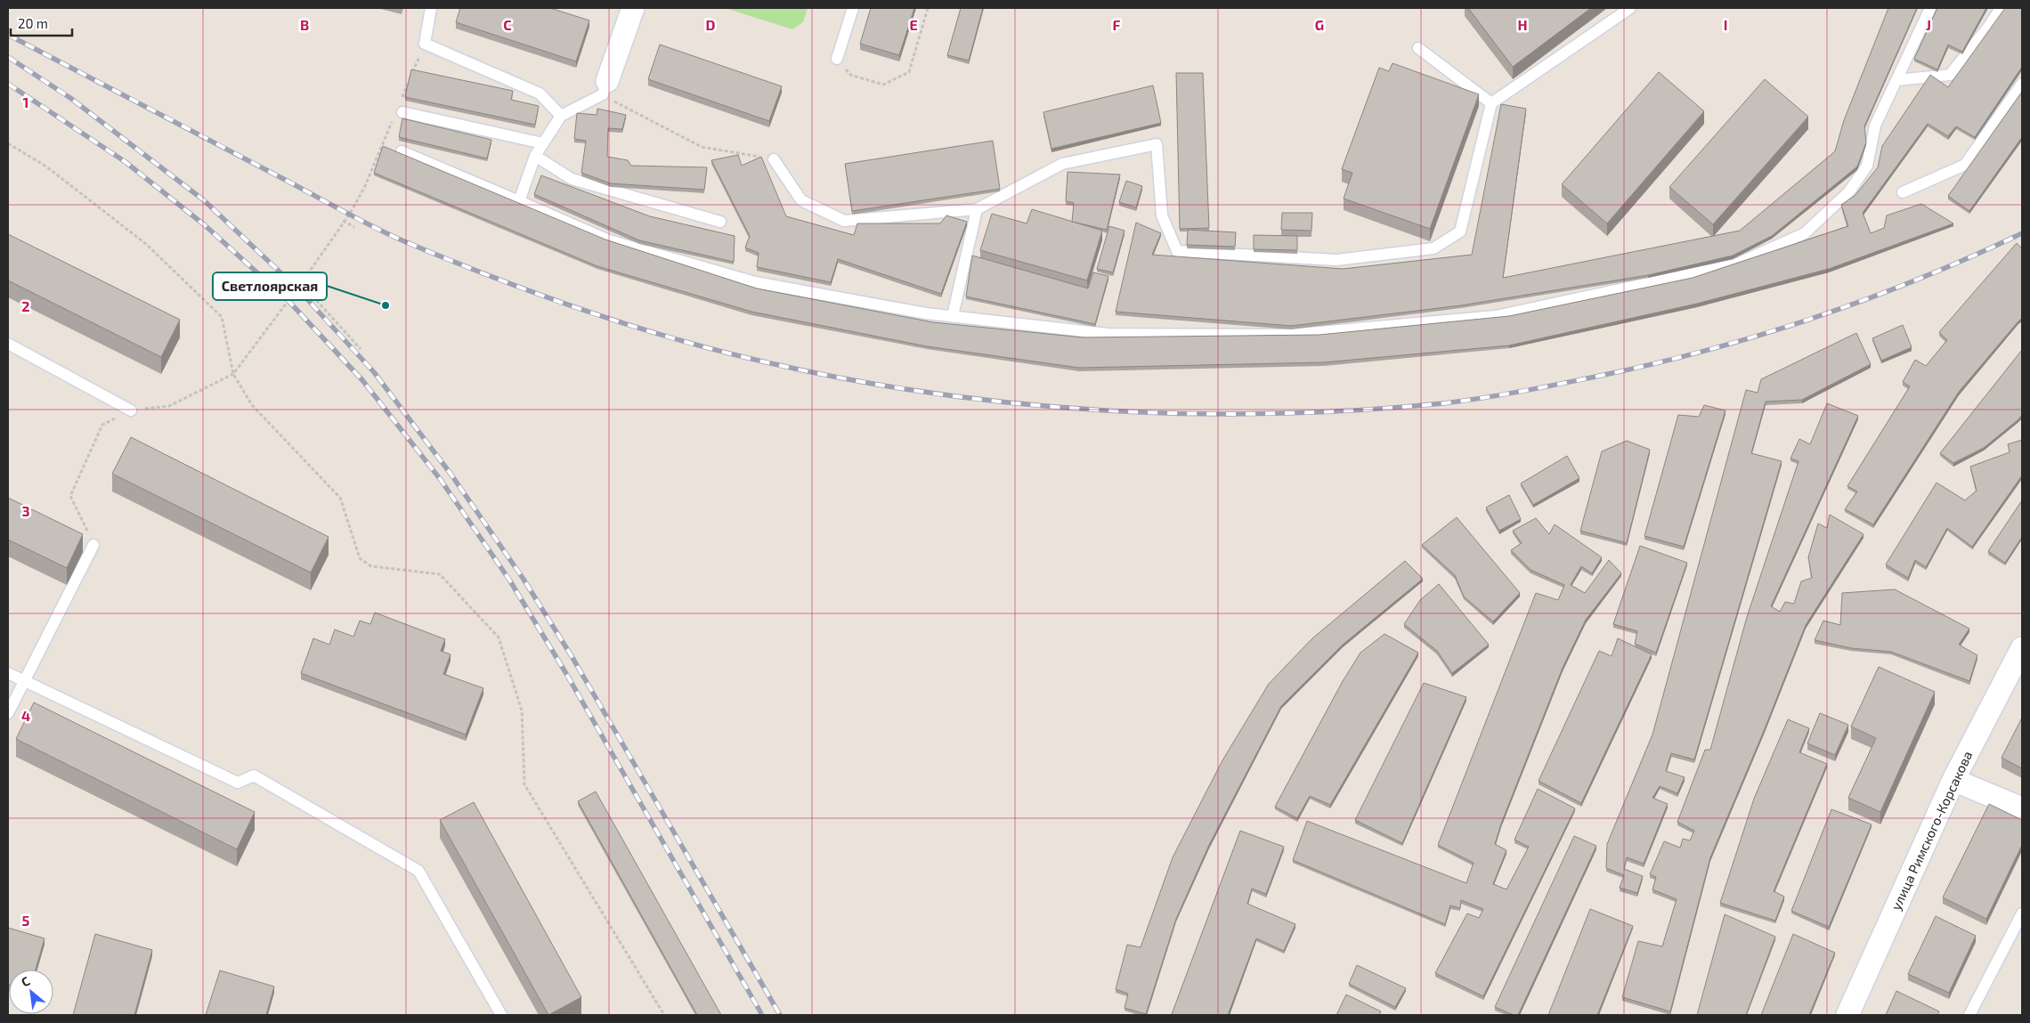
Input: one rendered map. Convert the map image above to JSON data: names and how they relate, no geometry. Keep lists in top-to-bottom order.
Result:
{
  "streets": {
    "street": ["улица Римского-Корсакова"]
  },
  "places": ["Светлоярская"],
  "scale_bar": "20 m",
  "north": "top left",
  "grid": {
    "columns": [
      "B",
      "C",
      "D",
      "E",
      "F",
      "G",
      "H",
      "I",
      "J"
    ],
    "rows": [
      "1",
      "2",
      "3",
      "4",
      "5"
    ]
  }
}
